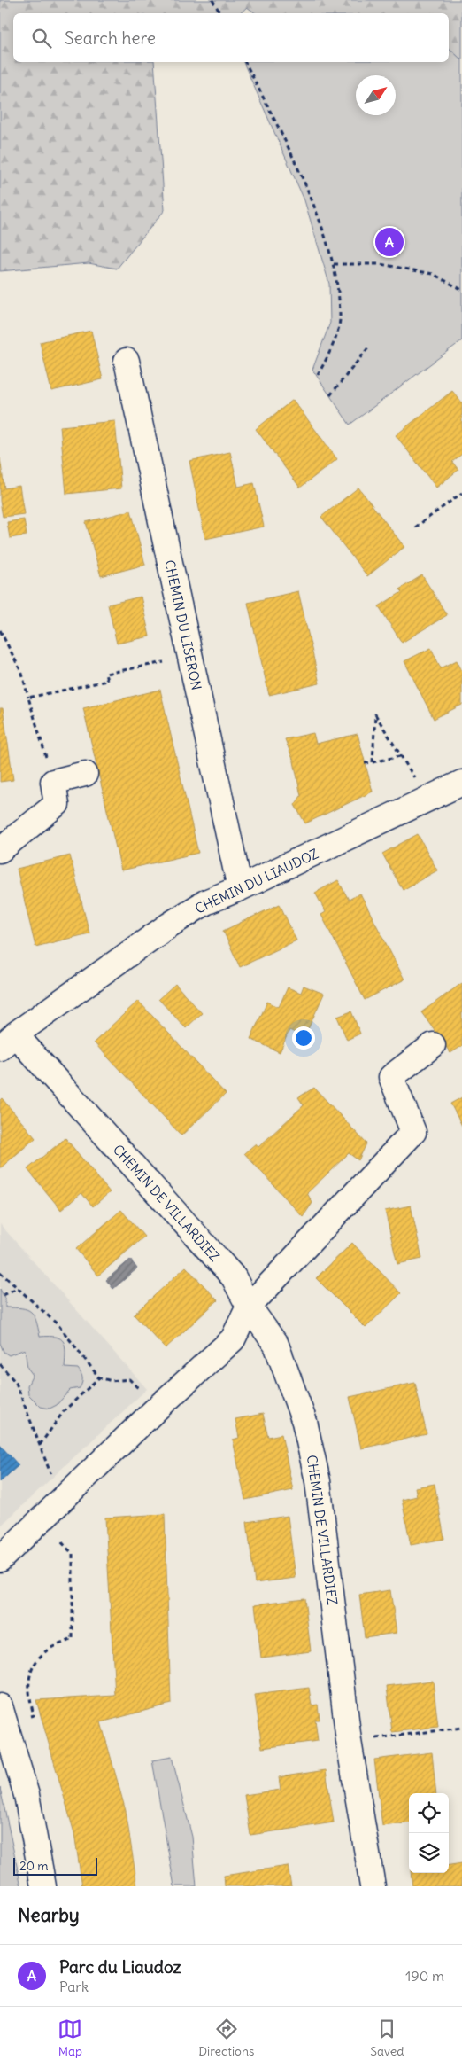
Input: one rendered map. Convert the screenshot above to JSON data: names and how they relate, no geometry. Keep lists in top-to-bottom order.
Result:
{
  "streets": {
    "street": ["CHEMIN DU LISERON", "CHEMIN DU LIAUDOZ", "CHEMIN DE VILLARDIEZ"]
  },
  "crossings": [
    ["CHEMIN DU LISERON", "CHEMIN DU LIAUDOZ"],
    ["CHEMIN DU LIAUDOZ", "CHEMIN DE VILLARDIEZ"]
  ],
  "scale_bar": "20 m",
  "north": "top right",
  "page": {
    "search": "Search here",
    "pins": "A",
    "scale": "20 m",
    "heading": "Nearby",
    "list": [
      {
        "mark": "A",
        "name": "Parc du Liaudoz",
        "note": "Park",
        "value": "190 m"
      }
    ],
    "nav": ["Map", "Directions", "Saved"]
  }
}
